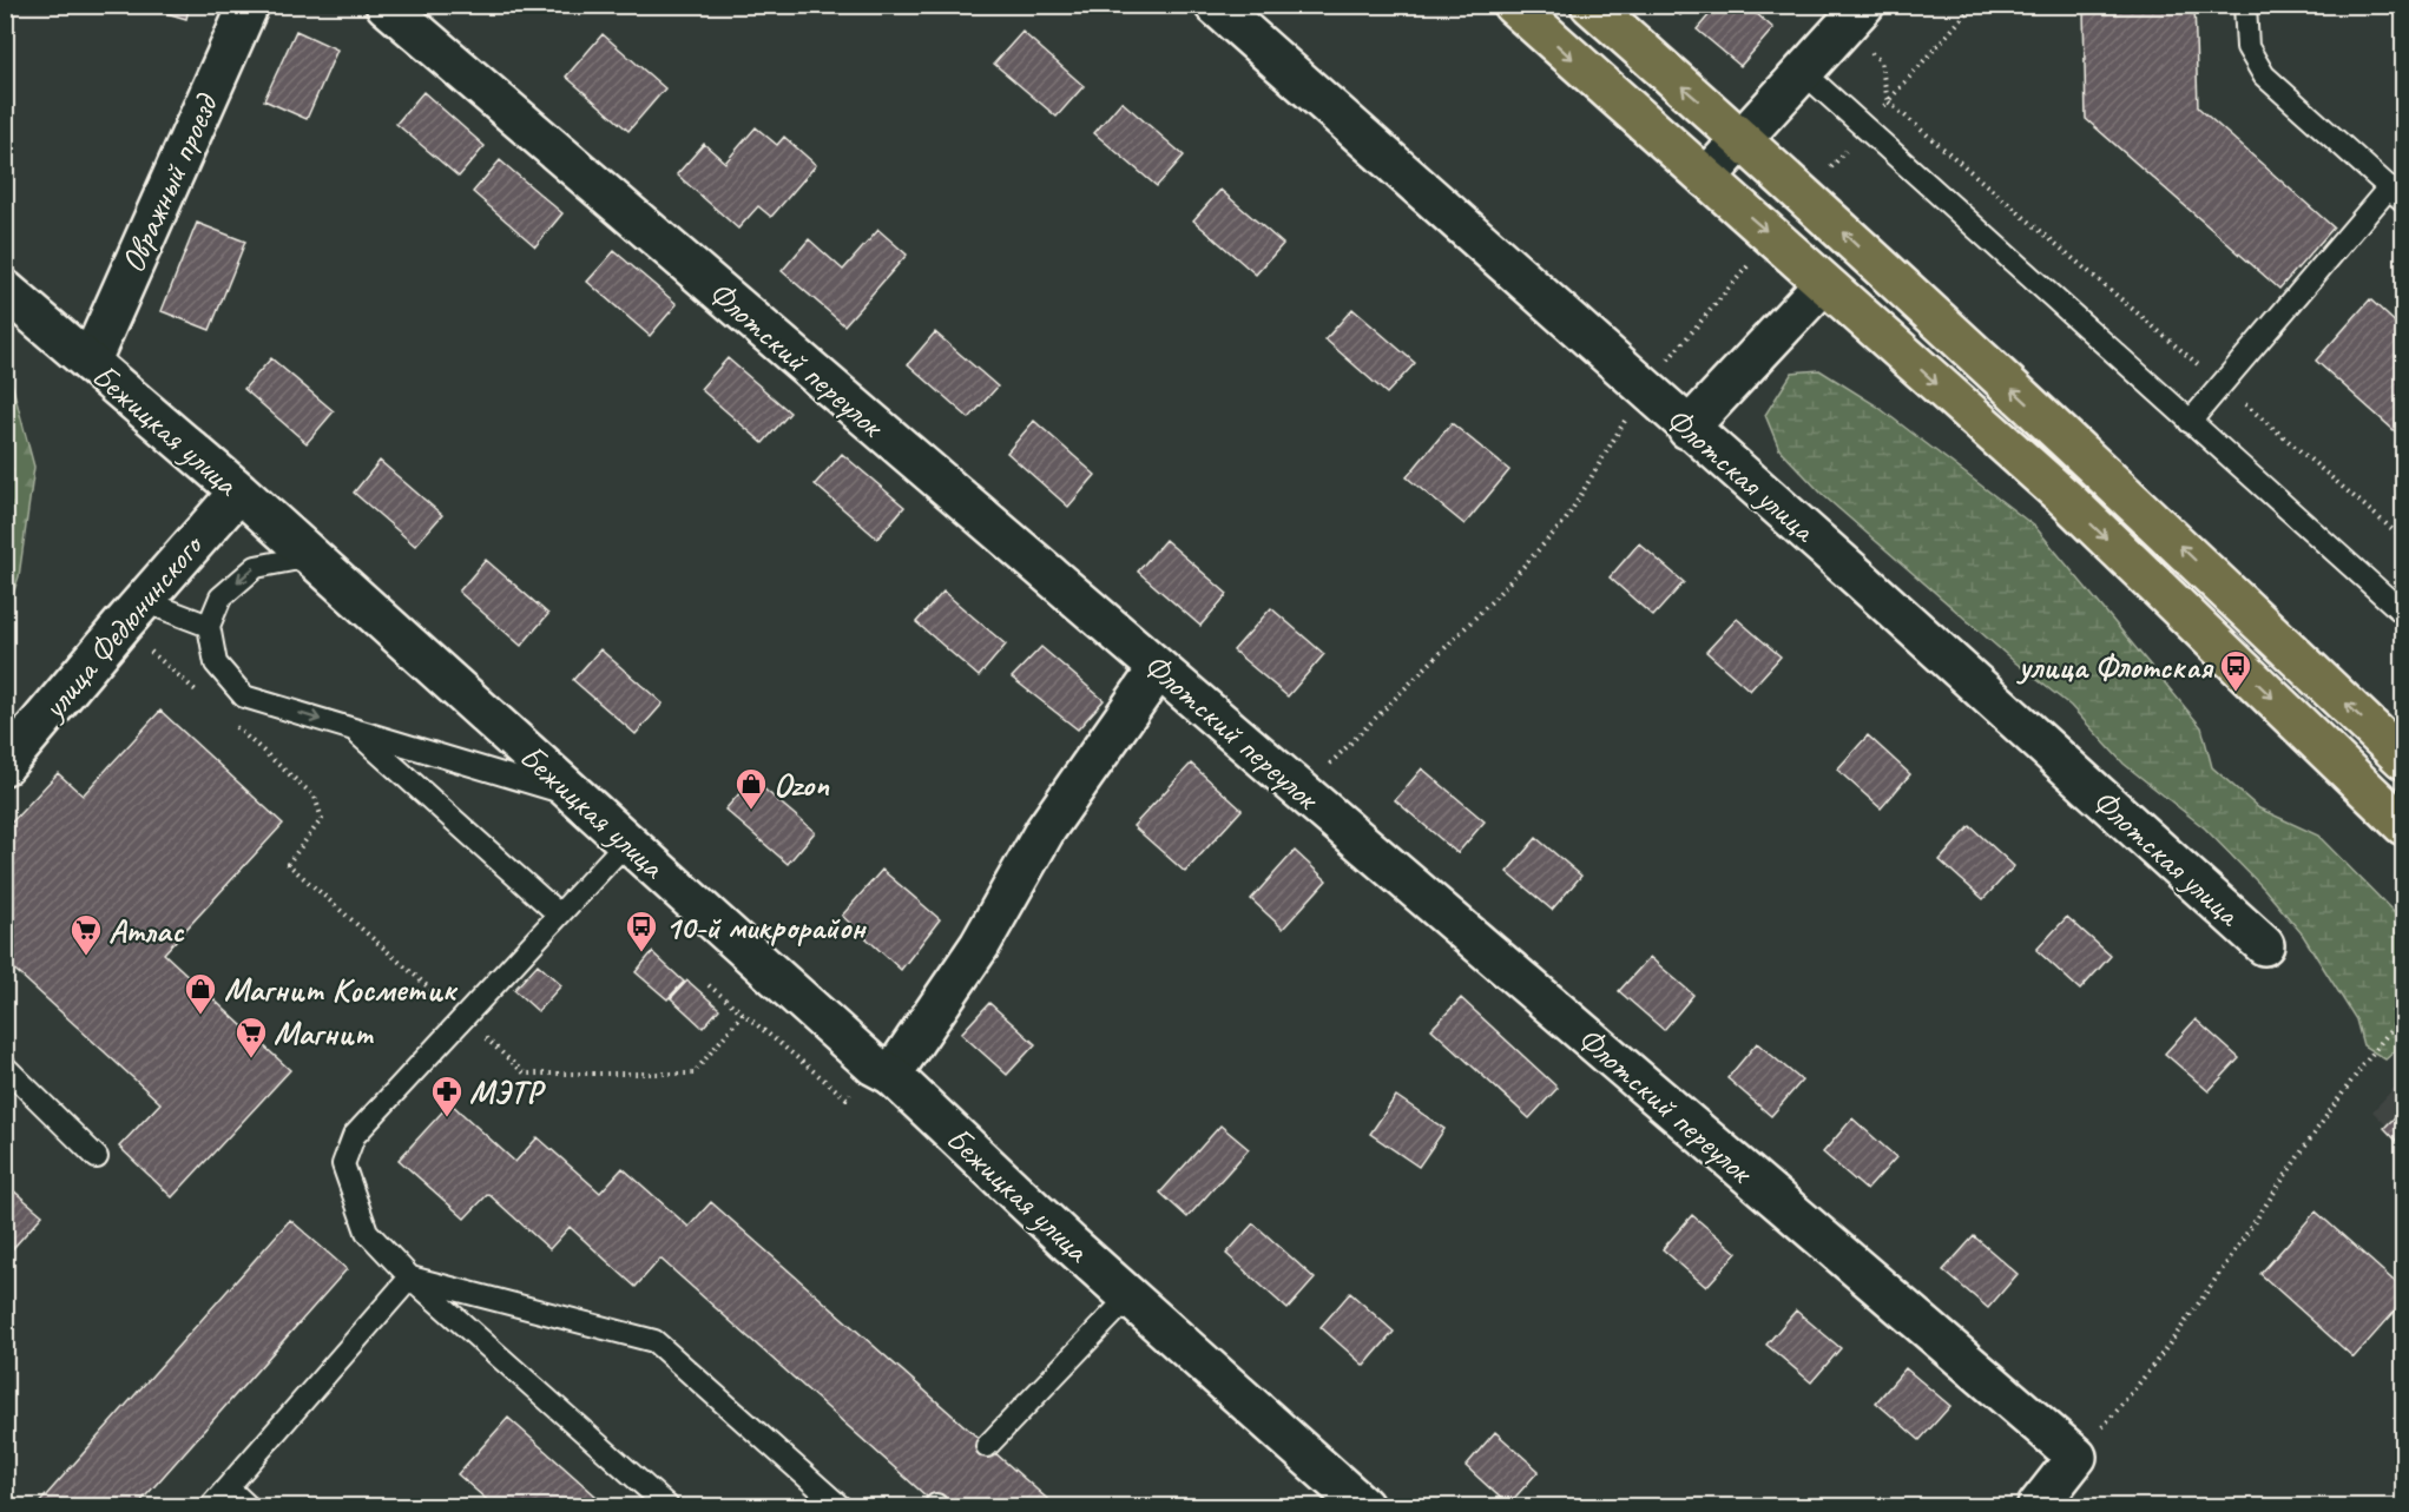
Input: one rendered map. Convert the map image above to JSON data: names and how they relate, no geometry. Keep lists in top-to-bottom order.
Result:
{
  "streets": {
    "street": [
      "Овражный проезд",
      "Флотский переулок",
      "Бежицкая улица",
      "Флотская улица",
      "улица Федюнинского"
    ]
  },
  "crossings": [
    ["Овражный проезд", "Бежицкая улица"],
    ["Бежицкая улица", "улица Федюнинского"]
  ],
  "places": {
    "bus stop": ["улица Флотская", "10-й микрорайон"],
    "shop": ["Ozon", "Магнит Косметик"],
    "supermarket": ["Атлас", "Магнит"],
    "pharmacy": ["МЭТР"]
  }
}
